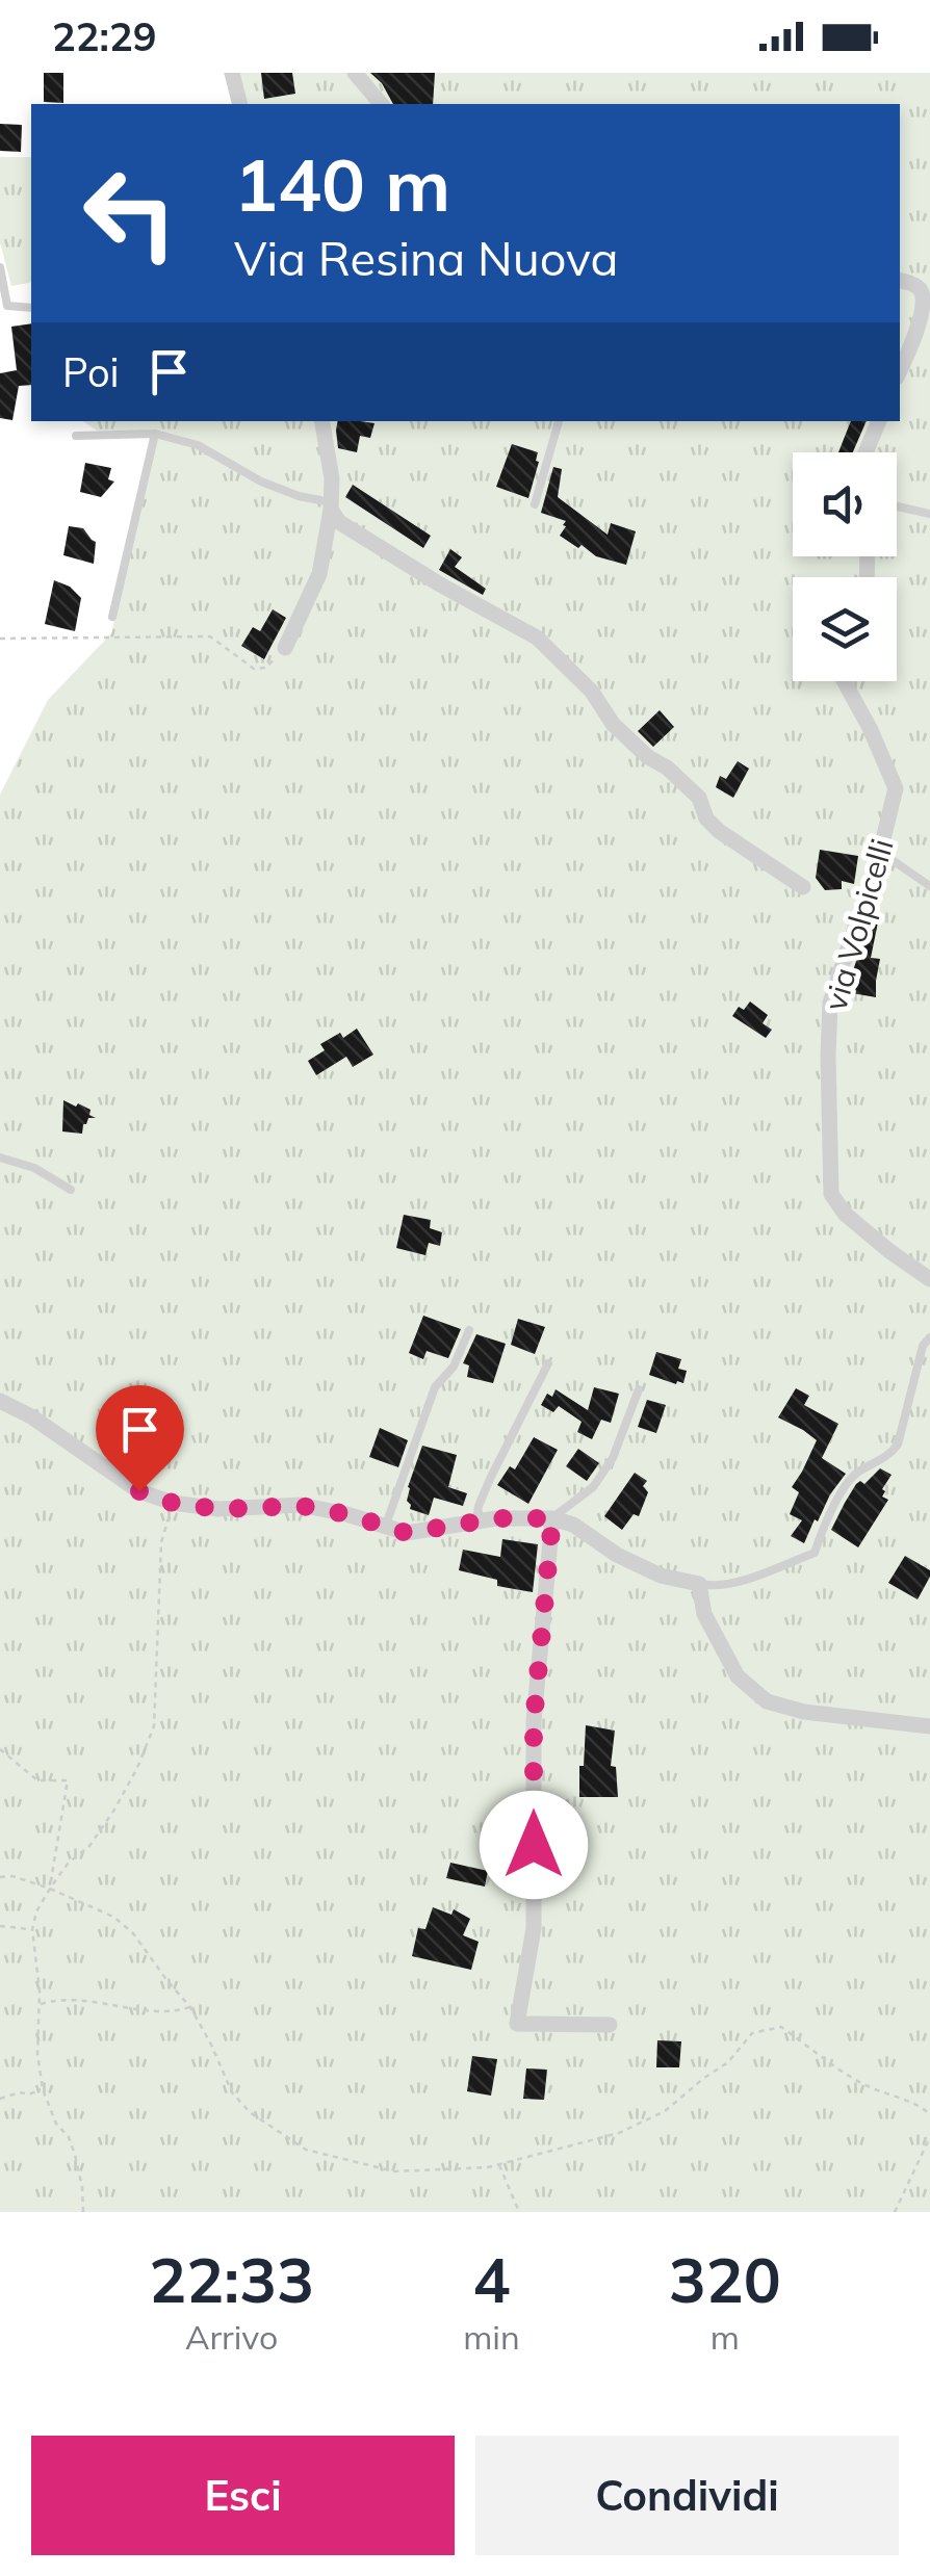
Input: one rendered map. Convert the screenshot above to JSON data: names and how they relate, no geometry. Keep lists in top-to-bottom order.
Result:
{
  "streets": {
    "street": ["via Volpicelli"]
  },
  "page": {
    "status": "22:29",
    "turn": ["140 m", "Via Resina Nuova"],
    "then": "Poi",
    "eta": [
      "22:33",
      "Arrivo",
      "4",
      "min",
      "320",
      "m"
    ],
    "buttons": ["Esci", "Condividi"]
  }
}
